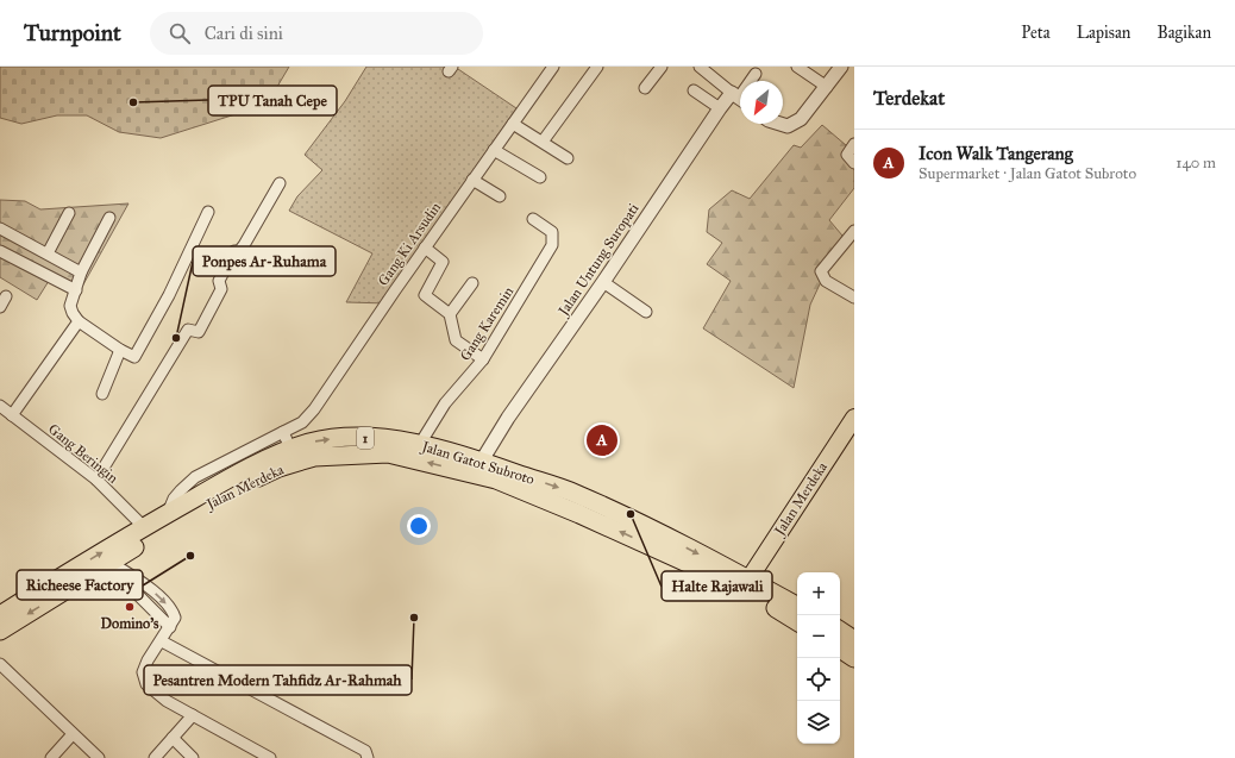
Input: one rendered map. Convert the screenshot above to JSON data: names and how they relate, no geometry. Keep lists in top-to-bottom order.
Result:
{
  "streets": {
    "highway": ["1", "Jalan Gatot Subroto", "Jalan Merdeka"],
    "street": [
      "Gang Ki Arsudin",
      "Jalan Untung Suropati",
      "Gang Karemin",
      "Gang Beringin"
    ]
  },
  "crossings": [
    ["Gang Ki Arsudin", "Jalan Gatot Subroto"],
    ["Jalan Untung Suropati", "Jalan Gatot Subroto"],
    ["Gang Karemin", "Jalan Gatot Subroto"],
    ["Gang Beringin", "Jalan Gatot Subroto"],
    ["Gang Beringin", "Jalan Merdeka"],
    ["Jalan Gatot Subroto", "Jalan Merdeka"]
  ],
  "one_way": ["Jalan Gatot Subroto", "Jalan Merdeka"],
  "places": [
    "TPU Tanah Cepe",
    "Ponpes Ar-Ruhama",
    "Halte Rajawali",
    "Richeese Factory",
    "Domino's",
    "Pesantren Modern Tahfidz Ar-Rahmah"
  ],
  "north": "bottom left",
  "page": {
    "header": "Turnpoint",
    "search": "Cari di sini",
    "nav": ["Peta", "Lapisan", "Bagikan"],
    "heading": "Terdekat",
    "list": [
      {
        "mark": "A",
        "name": "Icon Walk Tangerang",
        "note": "Supermarket · Jalan Gatot Subroto",
        "value": "140 m"
      }
    ],
    "pins": "A",
    "map_buttons": ["+", "−"]
  }
}
